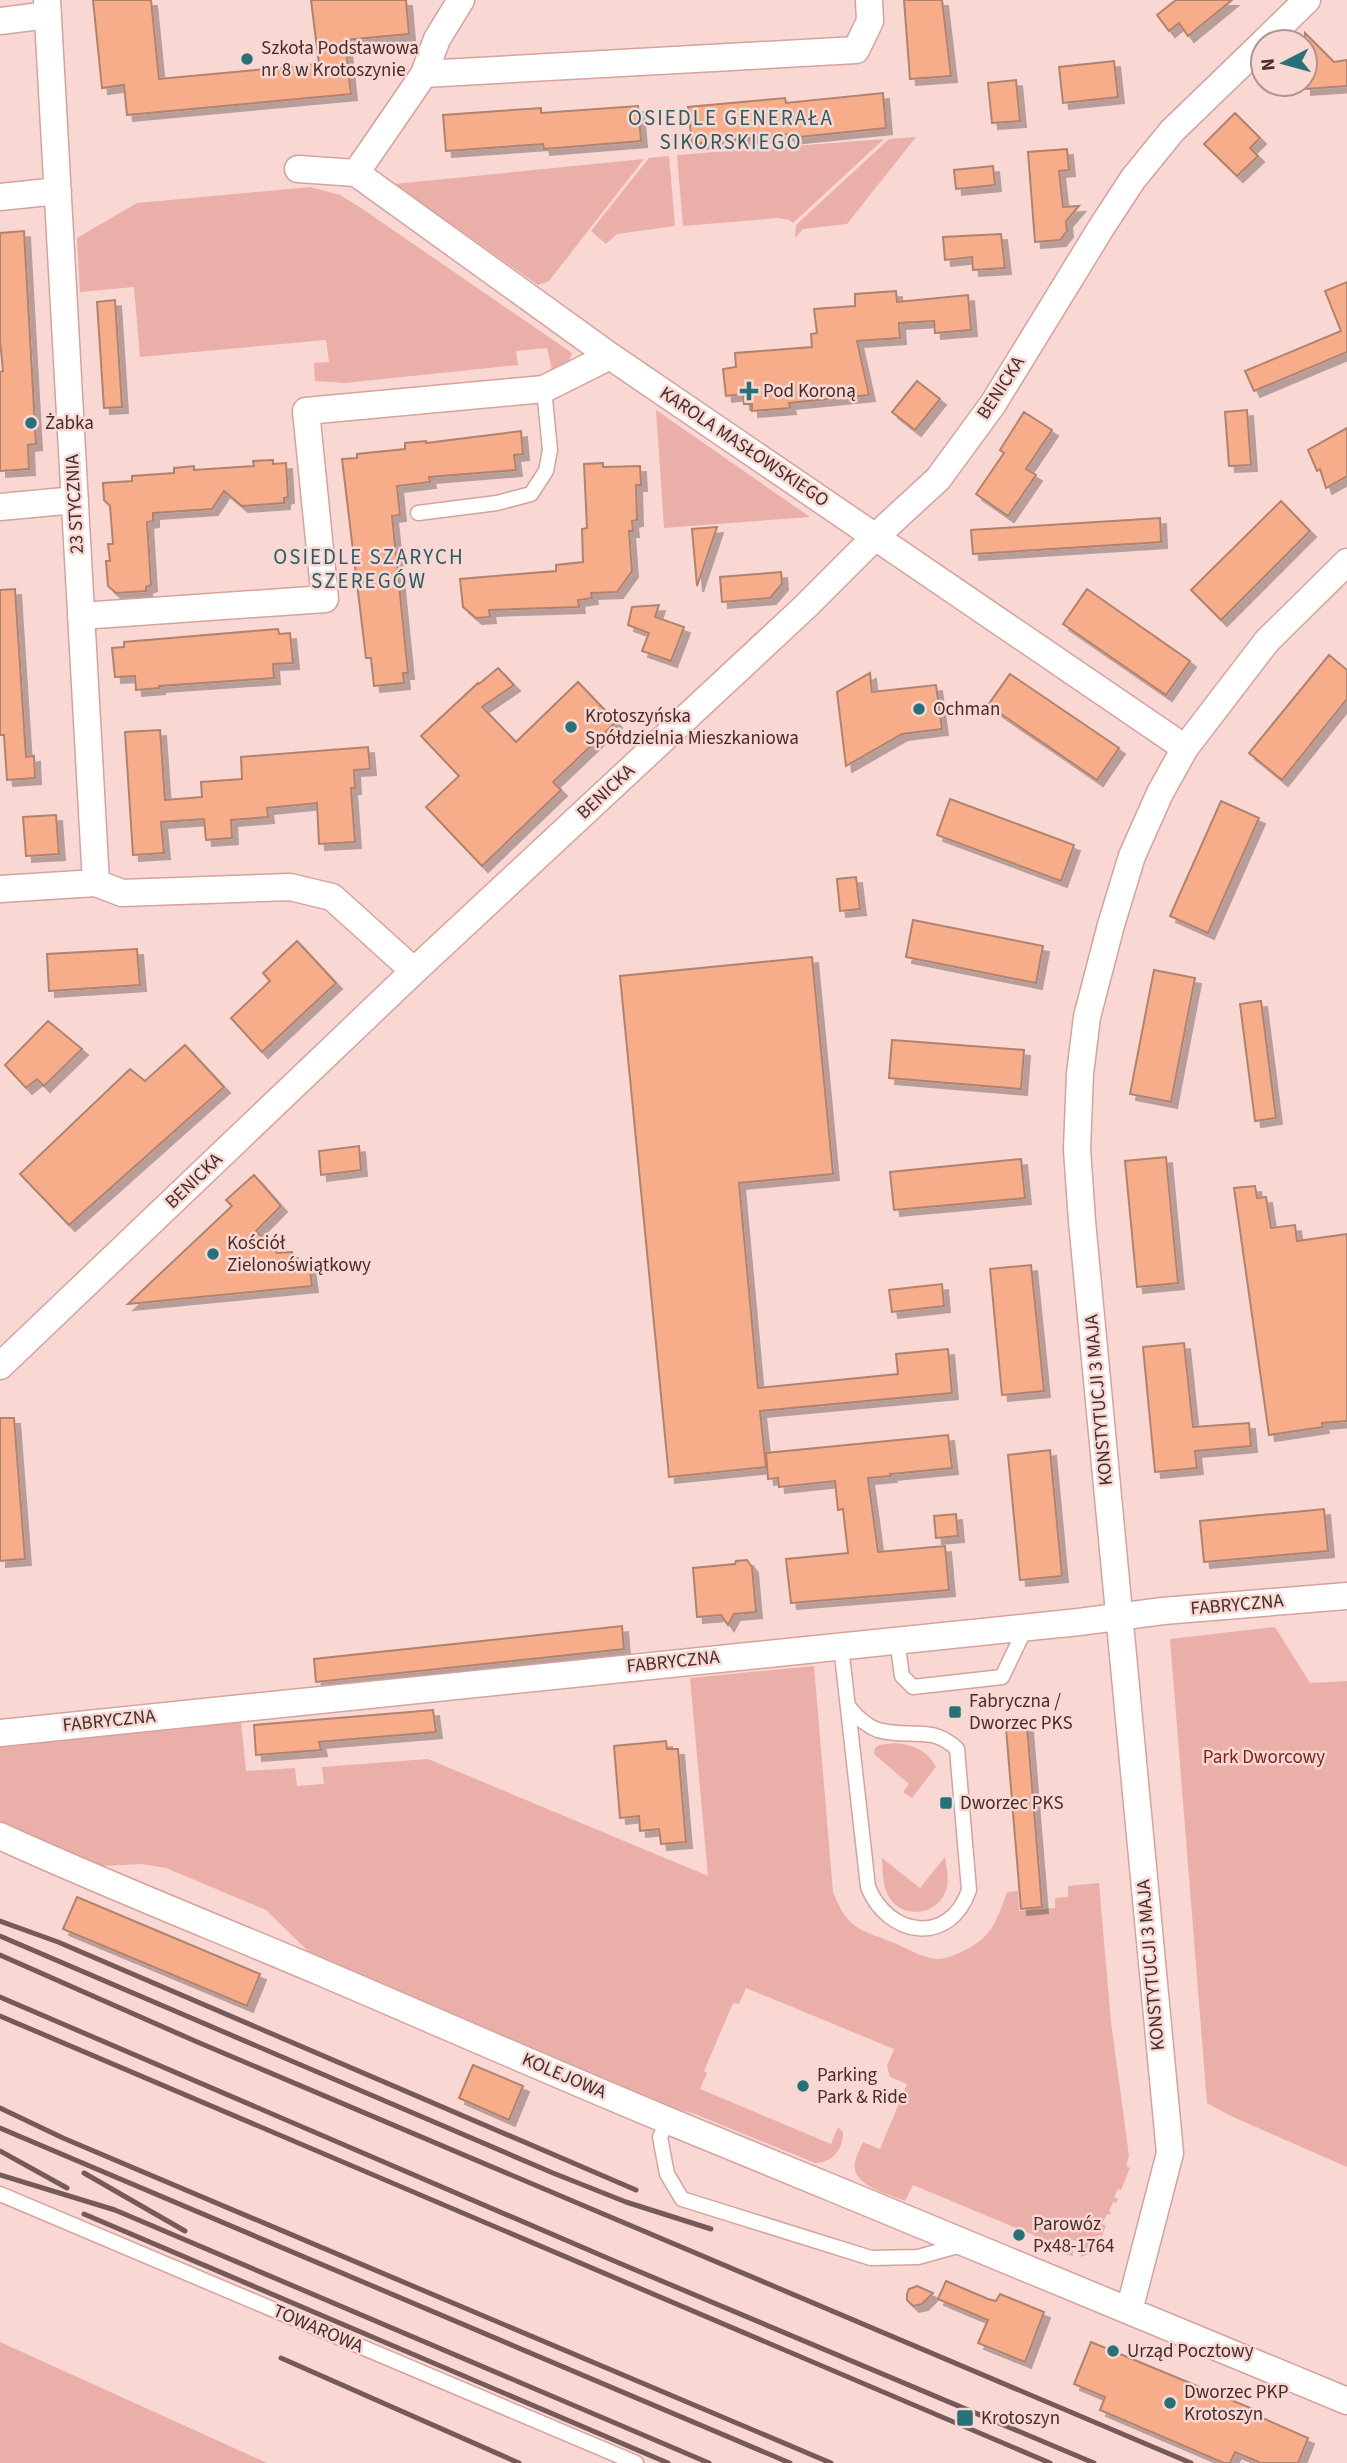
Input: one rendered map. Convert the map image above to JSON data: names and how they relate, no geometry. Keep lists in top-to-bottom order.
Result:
{
  "streets": {
    "street": [
      "BENICKA",
      "KAROLA MASŁOWSKIEGO",
      "23 STYCZNIA",
      "KONSTYTUCJI 3 MAJA",
      "FABRYCZNA",
      "KOLEJOWA"
    ],
    "lane": ["TOWAROWA"]
  },
  "crossings": [
    ["BENICKA", "KAROLA MASŁOWSKIEGO"],
    ["KAROLA MASŁOWSKIEGO", "KONSTYTUCJI 3 MAJA"],
    ["KONSTYTUCJI 3 MAJA", "FABRYCZNA"],
    ["KONSTYTUCJI 3 MAJA", "KOLEJOWA"]
  ],
  "districts": ["OSIEDLE GENERAŁA SIKORSKIEGO", "OSIEDLE SZARYCH SZEREGÓW"],
  "parks": ["Park Dworcowy"],
  "places": {
    "other": [
      "Szkoła Podstawowa nr 8 w Krotoszynie",
      "Żabka",
      "Ochman",
      "Krotoszyńska Spółdzielnia Mieszkaniowa",
      "Kościół Zielonoświątkowy",
      "Parking Park & Ride",
      "Parowóz Px48-1764",
      "Urząd Pocztowy",
      "Dworzec PKP Krotoszyn"
    ],
    "health": ["Pod Koroną"],
    "transit": ["Fabryczna / Dworzec PKS", "Dworzec PKS", "Krotoszyn"]
  },
  "north": "left"
}
